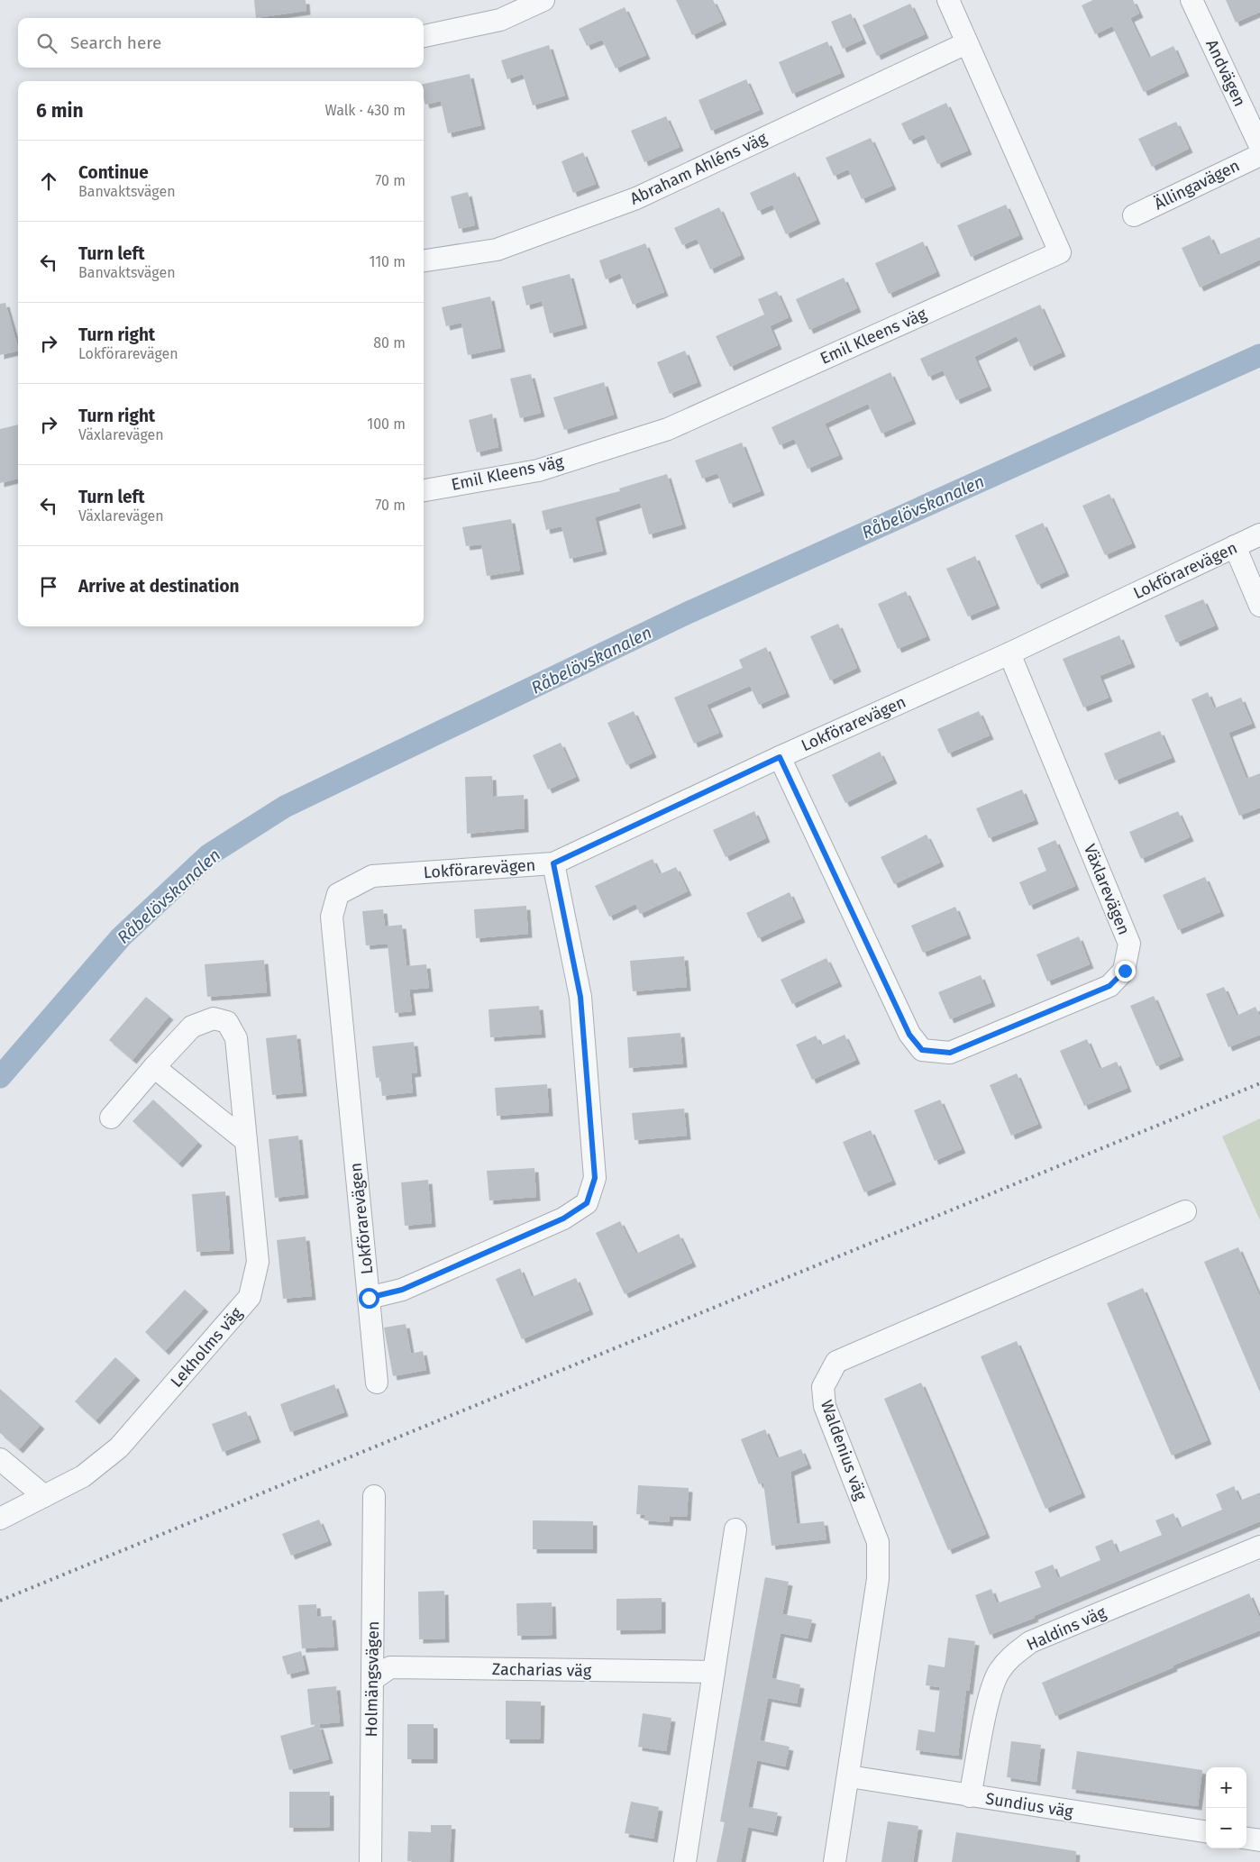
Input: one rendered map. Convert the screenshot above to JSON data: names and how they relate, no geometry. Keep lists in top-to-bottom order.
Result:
{
  "streets": {
    "street": [
      "Andvägen",
      "Abraham Ahléns väg",
      "Ällingavägen",
      "Emil Kleens väg",
      "Lokförarevägen",
      "Växlarevägen",
      "Lekholms väg",
      "Waldenius väg",
      "Haldins väg",
      "Zacharias väg",
      "Holmängsvägen",
      "Sundius väg"
    ]
  },
  "crossings": [
    ["Abraham Ahléns väg", "Emil Kleens väg"],
    ["Lokförarevägen", "Växlarevägen"],
    ["Waldenius väg", "Sundius väg"],
    ["Haldins väg", "Sundius väg"],
    ["Zacharias väg", "Holmängsvägen"]
  ],
  "water": ["Råbelövskanalen"],
  "page": {
    "search": "Search here",
    "heading": ["6 min", "Walk · 430 m"],
    "list": [
      ["Continue", "Banvaktsvägen", "70 m"],
      ["Turn left", "Banvaktsvägen", "110 m"],
      ["Turn right", "Lokförarevägen", "80 m"],
      ["Turn right", "Växlarevägen", "100 m"],
      ["Turn left", "Växlarevägen", "70 m"],
      "Arrive at destination"
    ],
    "map_buttons": ["+", "−"]
  }
}
